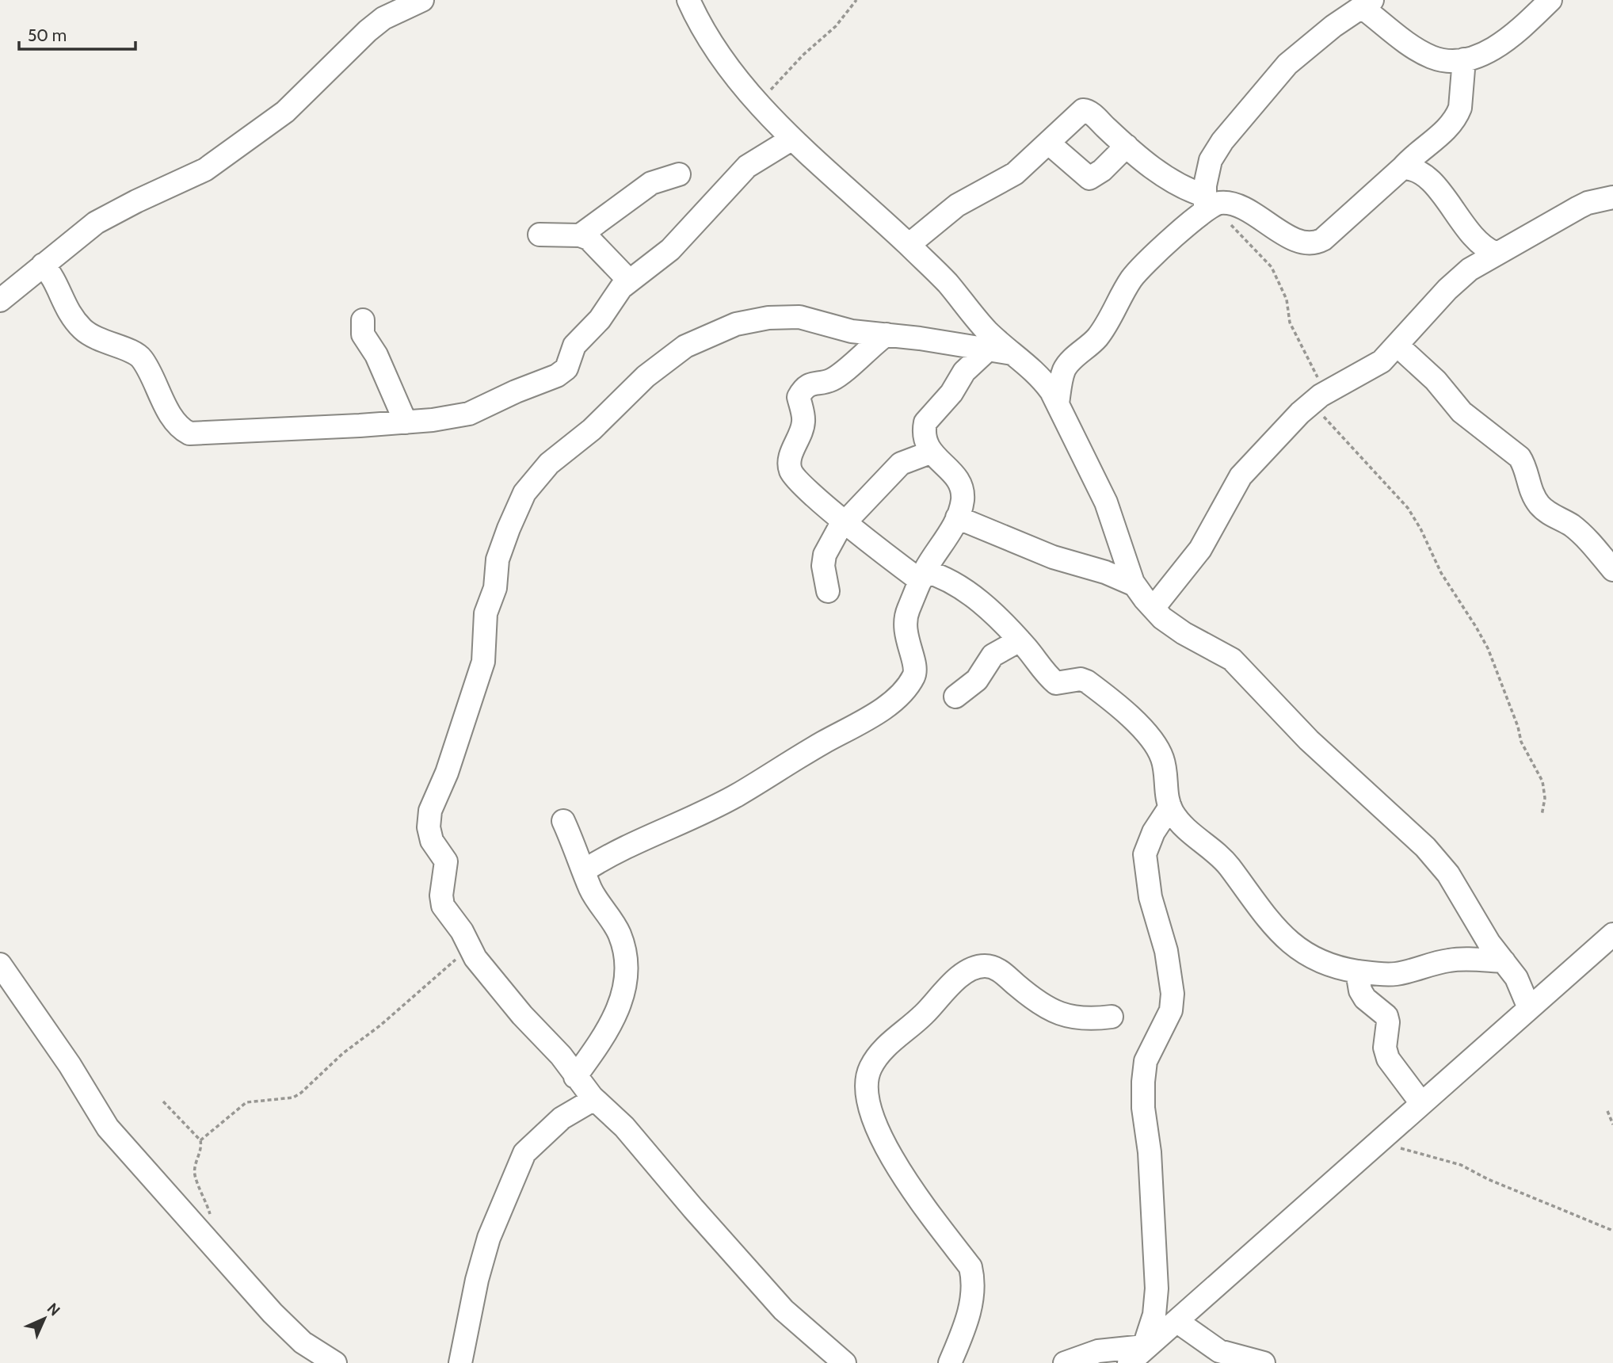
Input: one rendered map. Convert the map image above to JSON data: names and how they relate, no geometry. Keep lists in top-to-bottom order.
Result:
{
  "scale_bar": "50 m",
  "north": "top right"
}
